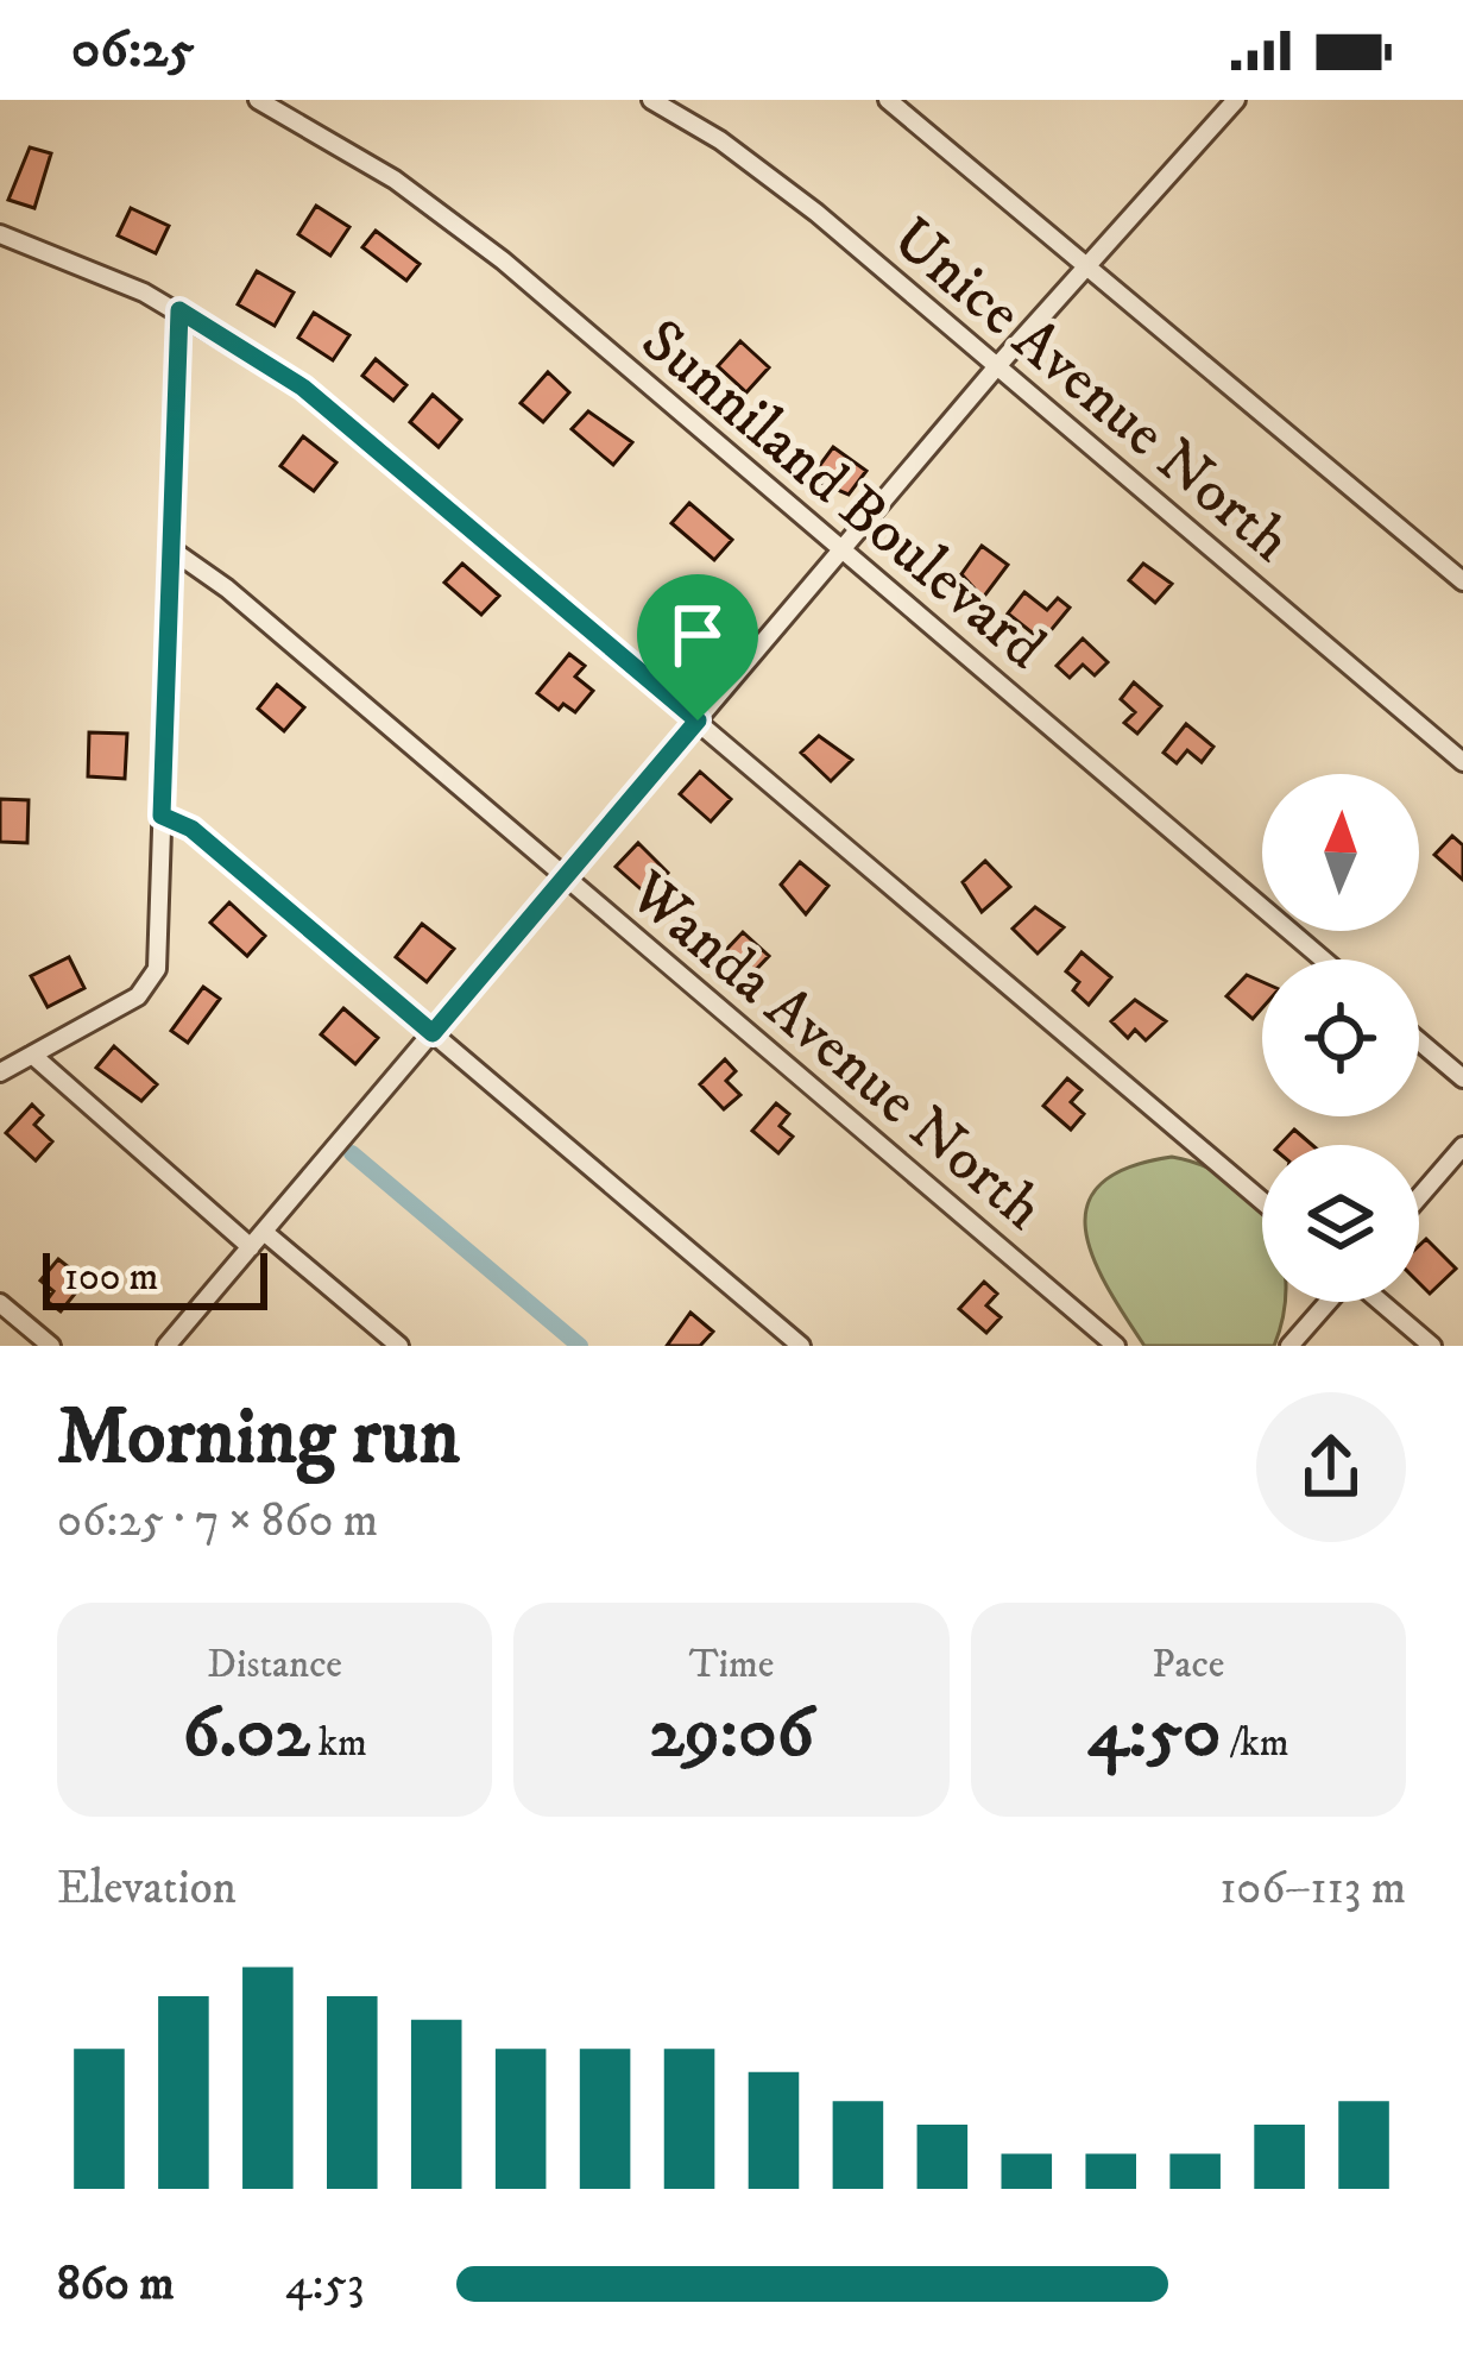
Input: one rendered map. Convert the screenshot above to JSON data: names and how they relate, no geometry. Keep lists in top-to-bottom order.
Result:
{
  "streets": {
    "street": ["Unice Avenue North", "Sunniland Boulevard", "Wanda Avenue North"]
  },
  "scale_bar": "100 m",
  "north": "top",
  "page": {
    "status": "06:25",
    "scale": "100 m",
    "heading": ["Morning run", "06:25 · 7 × 860 m"],
    "stats": [
      ["Distance", "6.02 km"],
      ["Time", "29:06"],
      ["Pace", "4:50 /km"]
    ],
    "chart": ["Elevation", "106–113 m"],
    "list": [
      {
        "name": "860 m",
        "note": "4:53"
      }
    ]
  }
}
